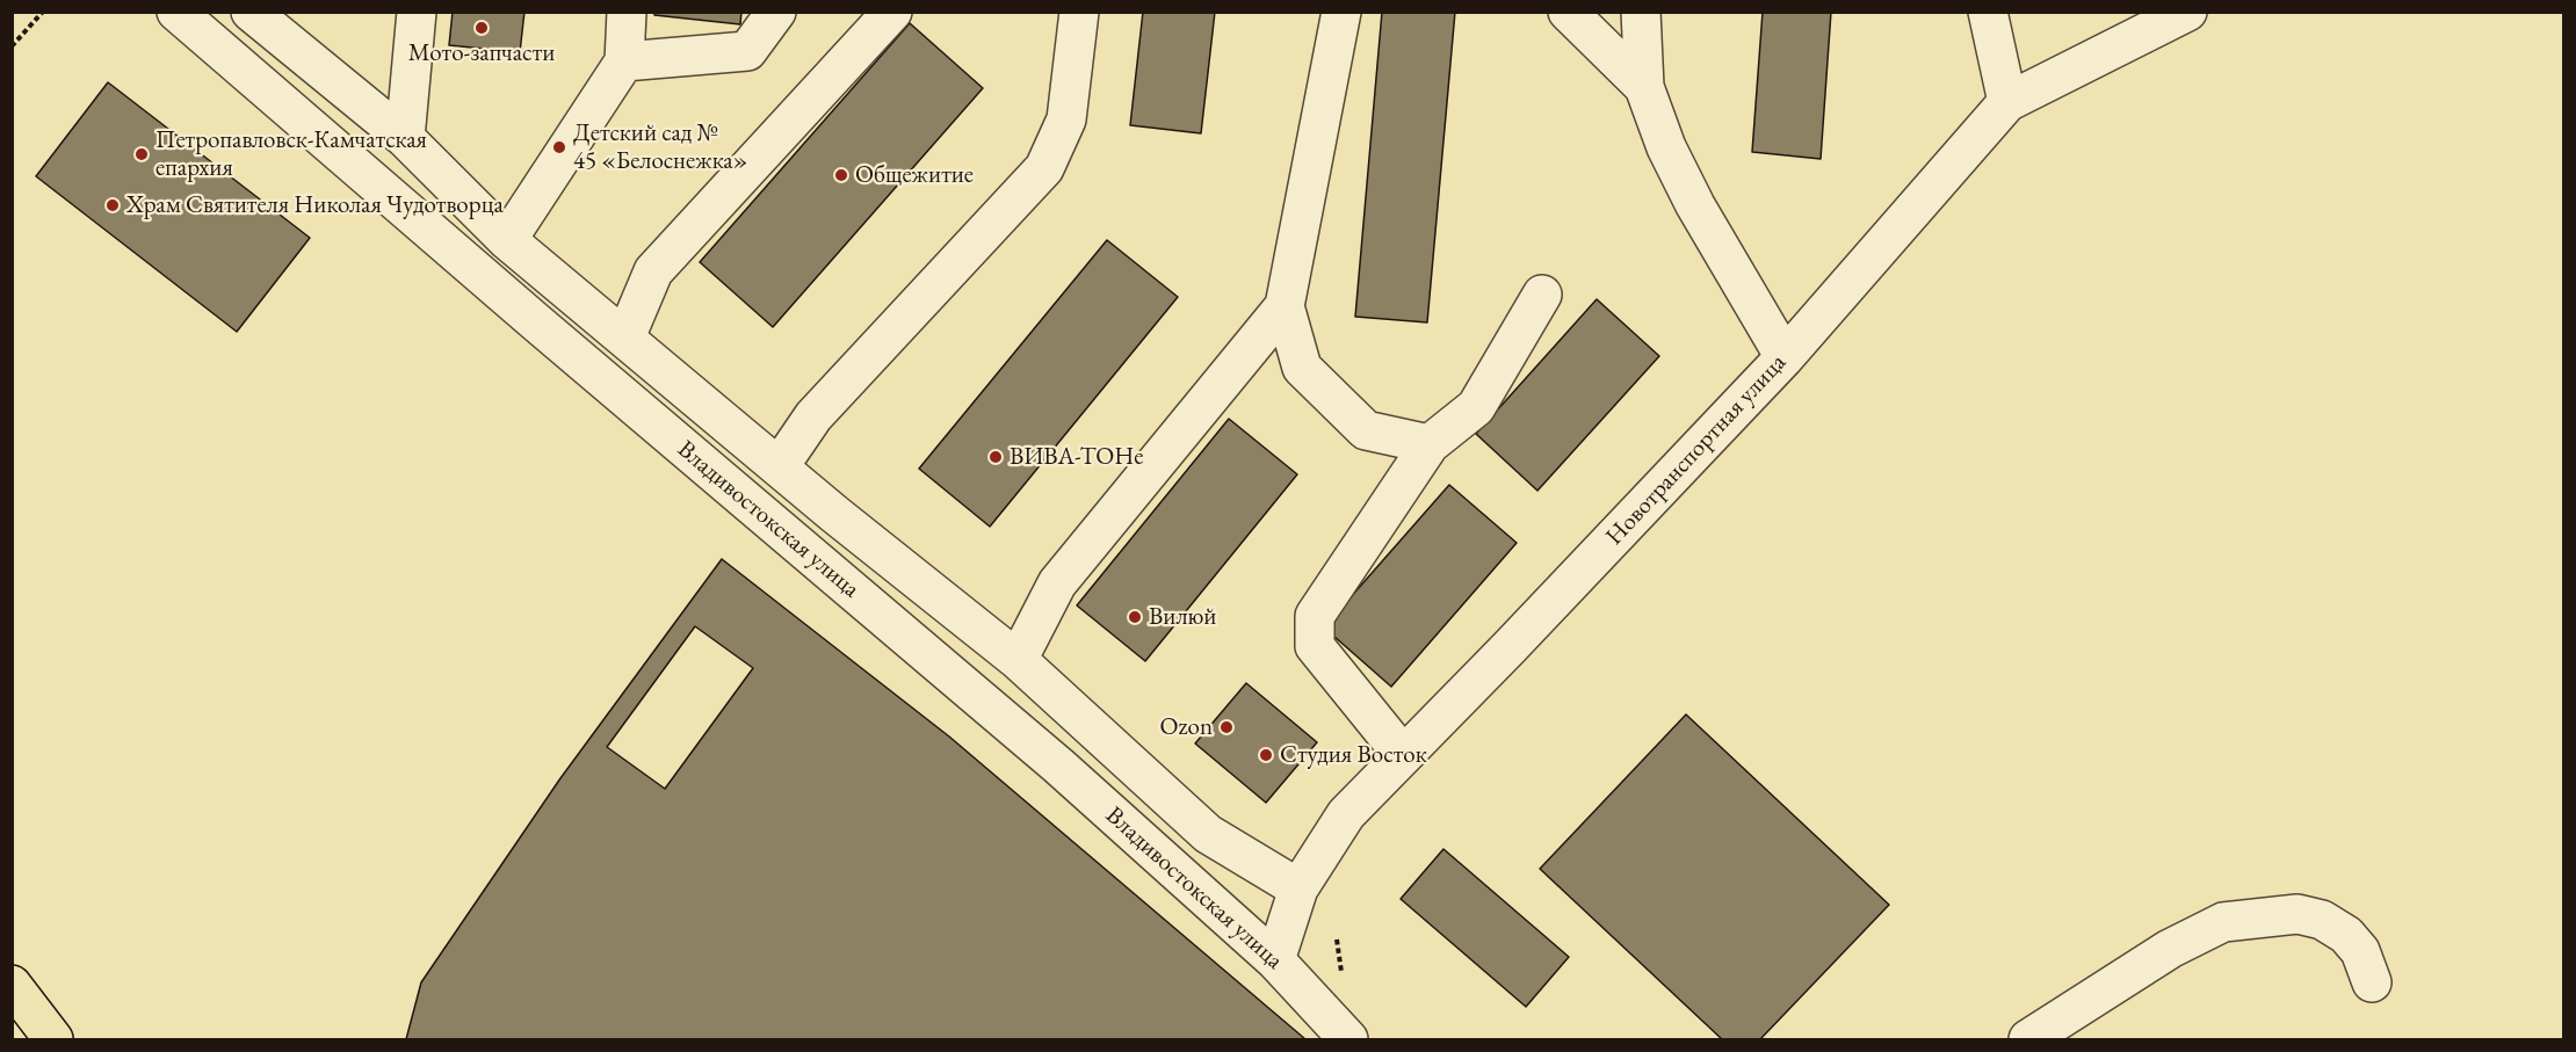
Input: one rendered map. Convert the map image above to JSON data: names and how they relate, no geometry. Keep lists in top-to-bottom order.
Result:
{
  "streets": {
    "street": ["Новотранспортная улица", "Владивостокская улица"]
  },
  "crossings": [
    ["Новотранспортная улица", "Владивостокская улица"]
  ],
  "places": [
    "Мото-запчасти",
    "Детский сад № 45 «Белоснежка»",
    "Петропавловск-Камчатская епархия",
    "Общежитие",
    "Храм Святителя Николая Чудотворца",
    "ВИВА-ТОНе",
    "Вилюй",
    "Ozon",
    "Студия Восток"
  ]
}
